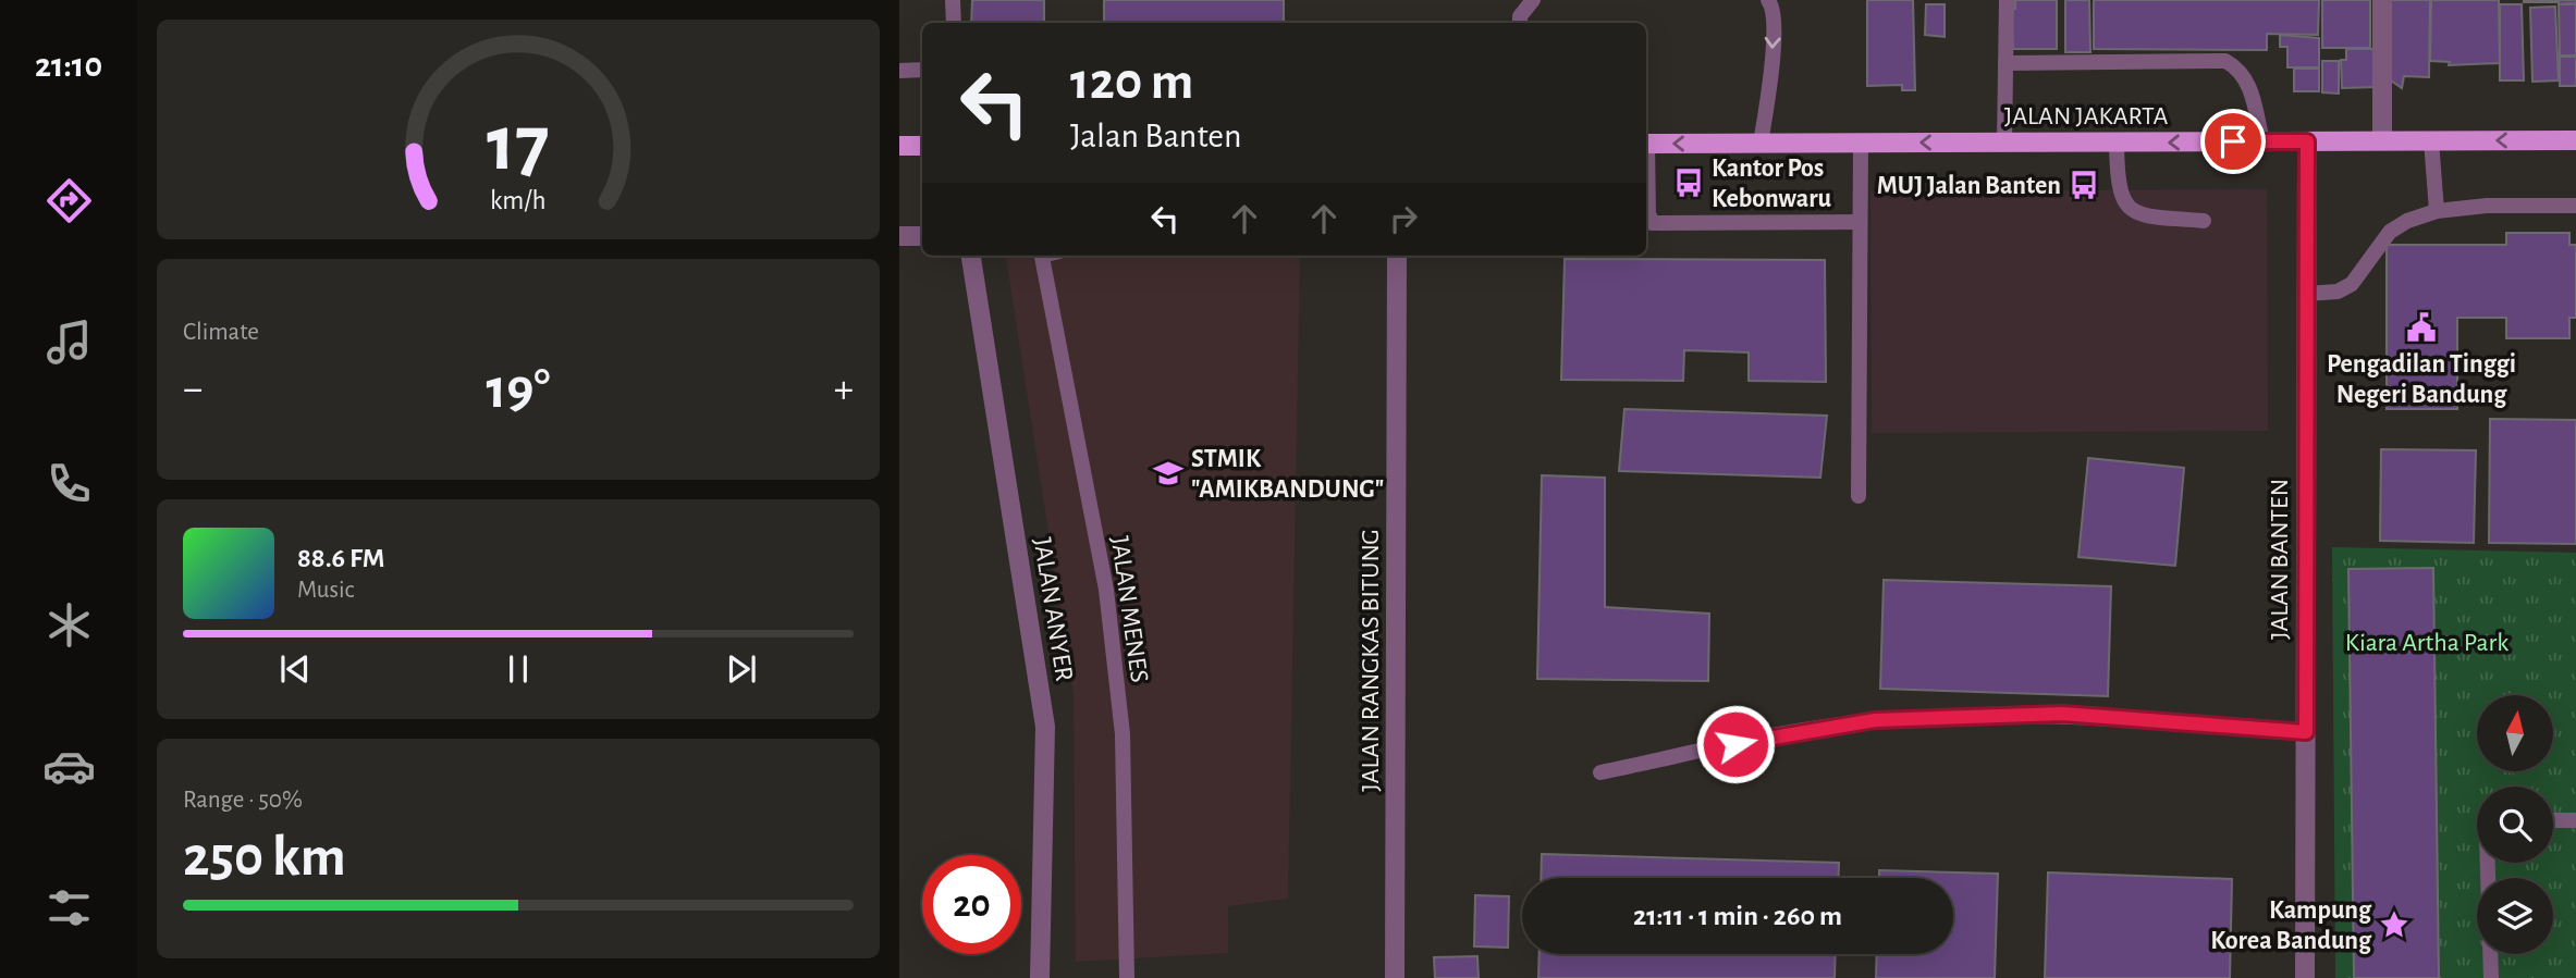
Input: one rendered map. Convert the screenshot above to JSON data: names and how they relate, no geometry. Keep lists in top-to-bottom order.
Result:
{
  "streets": {
    "main road": ["JALAN JAKARTA"],
    "street": ["JALAN BANTEN", "JALAN ANYER", "JALAN RANGKAS BITUNG"],
    "lane": ["JALAN MENES"]
  },
  "crossings": [
    ["JALAN JAKARTA", "JALAN BANTEN"]
  ],
  "one_way": ["JALAN JAKARTA"],
  "parks": ["Kiara Artha Park"],
  "places": {
    "bus stop": ["Kantor Pos Kebonwaru", "MUJ Jalan Banten"],
    "public building": ["Pengadilan Tinggi Negeri Bandung"],
    "school or university": ["STMIK \"AMIKBANDUNG\""],
    "place": ["Kampung Korea Bandung"]
  },
  "north": "top",
  "page": {
    "tabs": "21:10",
    "turn": ["120 m", "Jalan Banten"],
    "tile": [
      "Climate",
      ["Range · 50%", "250 km"]
    ],
    "heat": ["−", "19°", "+"],
    "song": ["88.6 FM", "Music"],
    "limit": "20",
    "trip": "21:11 · 1 min · 260 m",
    "gauge": ["17", "km/h"]
  }
}
